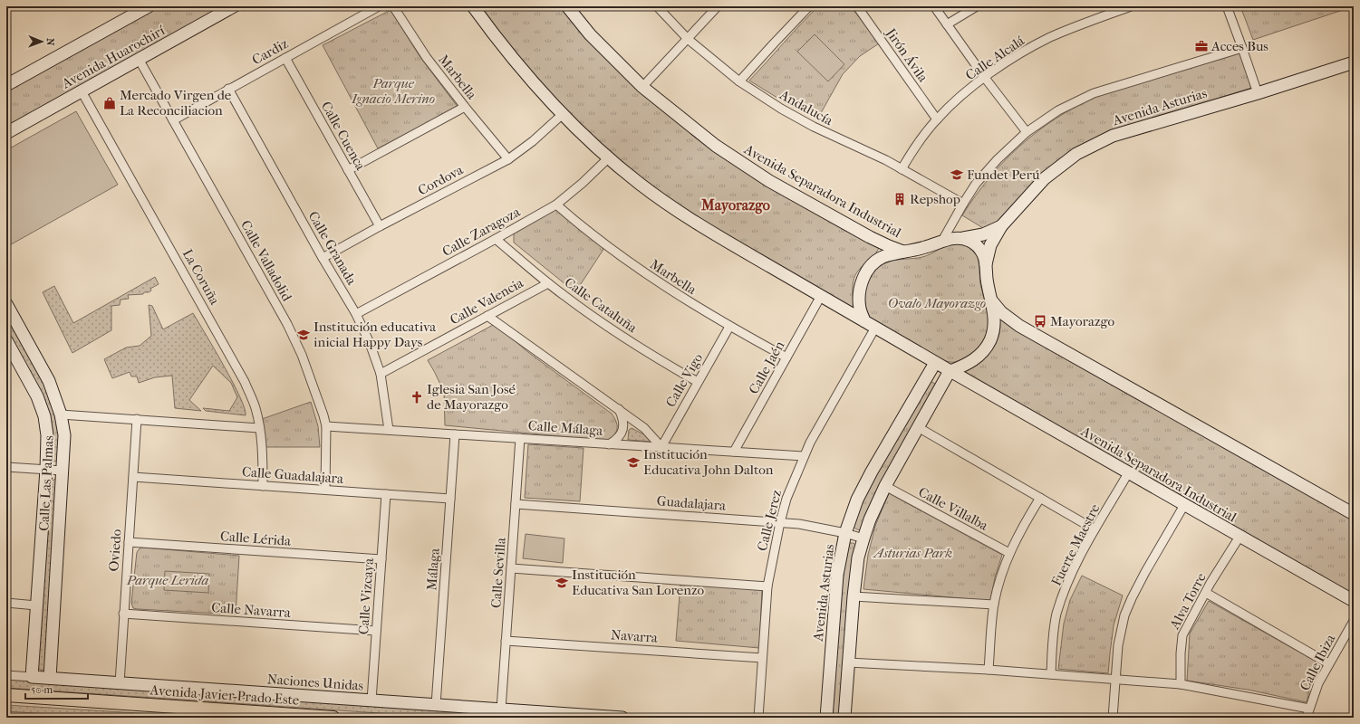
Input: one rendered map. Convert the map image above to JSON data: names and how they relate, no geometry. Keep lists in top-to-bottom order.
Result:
{
  "streets": {
    "main road": [
      "Avenida Huarochirí",
      "Avenida Asturias",
      "Avenida Separadora Industrial",
      "Calle Las Palmas",
      "Naciones Unidas",
      "Avenida Javier Prado Este"
    ],
    "street": [
      "Cardiz",
      "Jirón Ávila",
      "Calle Alcalá",
      "Marbella",
      "Andalucía",
      "Calle Cuenca",
      "Cordova",
      "Calle Zaragoza",
      "Calle Granada",
      "Calle Valladolid",
      "La Coruña",
      "Calle Valencia",
      "Calle Cataluña",
      "Calle Jaén",
      "Calle Vigo",
      "Calle Málaga",
      "Calle Guadalajara",
      "Guadalajara",
      "Calle Villalba",
      "Calle Jerez",
      "Calle Lérida",
      "Fuerte Maestre",
      "Oviedo",
      "Málaga",
      "Calle Sevilla",
      "Calle Vizcaya",
      "Alva Torre",
      "Calle Navarra",
      "Navarra",
      "Calle Ibiza"
    ]
  },
  "crossings": [
    ["Cardiz", "Calle Cuenca"],
    ["Cardiz", "Calle Granada"],
    ["Cardiz", "Calle Valladolid"],
    ["Jirón Ávila", "Calle Alcalá"],
    ["Avenida Huarochirí", "Calle Valladolid"],
    ["Avenida Huarochirí", "La Coruña"],
    ["Calle Alcalá", "Andalucía"],
    ["Marbella", "Cordova"],
    ["Marbella", "Calle Zaragoza"],
    ["Marbella", "Calle Jaén"],
    ["Marbella", "Calle Vigo"],
    ["Avenida Asturias", "Avenida Separadora Industrial"],
    ["Avenida Asturias", "Guadalajara"],
    ["Calle Cuenca", "Cordova"],
    ["Cordova", "Calle Granada"],
    ["Avenida Separadora Industrial", "Calle Jerez"],
    ["Avenida Separadora Industrial", "Fuerte Maestre"],
    ["Avenida Separadora Industrial", "Alva Torre"],
    ["Calle Zaragoza", "Calle Granada"],
    ["Calle Zaragoza", "Calle Cataluña"],
    ["Calle Granada", "Calle Valencia"],
    ["Calle Granada", "Calle Málaga"],
    ["Calle Valladolid", "Calle Málaga"],
    ["Calle Valladolid", "Calle Guadalajara"],
    ["La Coruña", "Calle Guadalajara"],
    ["Calle Valencia", "Calle Cataluña"],
    ["Calle Cataluña", "Calle Vigo"],
    ["Calle Jaén", "Calle Málaga"],
    ["Calle Vigo", "Calle Málaga"],
    ["Calle Málaga", "Calle Jerez"],
    ["Calle Málaga", "Málaga"],
    ["Calle Málaga", "Calle Sevilla"],
    ["Calle Guadalajara", "Oviedo"],
    ["Calle Guadalajara", "Málaga"],
    ["Calle Guadalajara", "Calle Vizcaya"],
    ["Calle Las Palmas", "Naciones Unidas"],
    ["Guadalajara", "Calle Jerez"],
    ["Guadalajara", "Calle Sevilla"],
    ["Calle Jerez", "Navarra"],
    ["Calle Lérida", "Oviedo"],
    ["Calle Lérida", "Calle Vizcaya"],
    ["Oviedo", "Calle Navarra"],
    ["Oviedo", "Naciones Unidas"],
    ["Málaga", "Naciones Unidas"],
    ["Calle Sevilla", "Navarra"],
    ["Calle Sevilla", "Naciones Unidas"],
    ["Calle Vizcaya", "Calle Navarra"],
    ["Calle Vizcaya", "Naciones Unidas"]
  ],
  "districts": ["Mayorazgo"],
  "parks": [
    "Parque Ignacio Merino",
    "Ovalo Mayorazgo",
    "Asturias Park",
    "Parque Lerida"
  ],
  "places": {
    "office": ["Acces Bus"],
    "shop": ["Mercado Virgen de La Reconciliacion"],
    "school or university": [
      "Fundet Perú",
      "Institución educativa inicial Happy Days",
      "Institución Educativa John Dalton",
      "Institución Educativa San Lorenzo"
    ],
    "building": ["Repshop"],
    "bus stop": ["Mayorazgo"],
    "church": ["Iglesia San José de Mayorazgo"]
  },
  "scale_bar": "50 m",
  "north": "right"
}
